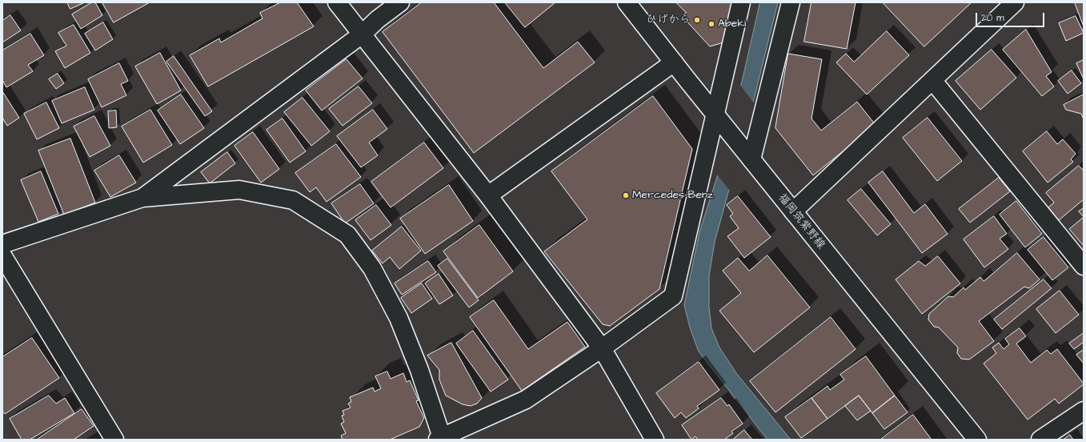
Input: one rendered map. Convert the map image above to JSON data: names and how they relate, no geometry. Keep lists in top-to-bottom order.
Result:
{
  "streets": {
    "street": ["福岡筑紫野線"]
  },
  "places": ["ひげから", "Abeki", "Mercedes-Benz"],
  "scale_bar": "20 m"
}
